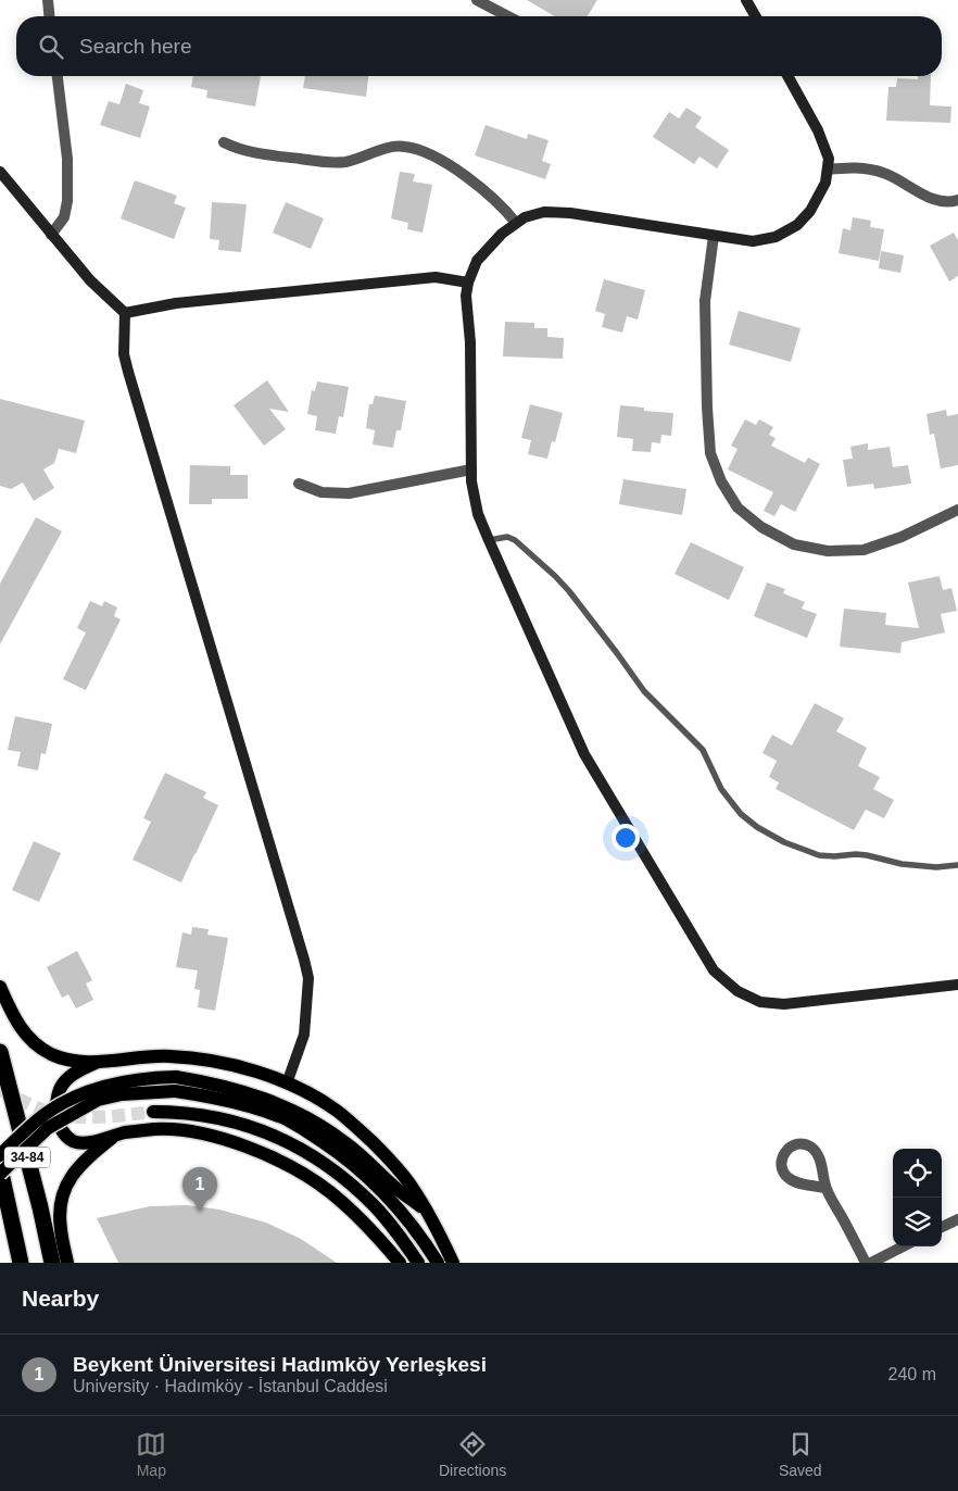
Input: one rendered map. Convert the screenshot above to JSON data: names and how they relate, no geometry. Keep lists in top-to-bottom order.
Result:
{
  "streets": {
    "highway": ["34-84"]
  },
  "page": {
    "search": "Search here",
    "pins": "1",
    "heading": "Nearby",
    "list": [
      {
        "mark": "1",
        "name": "Beykent Üniversitesi Hadımköy Yerleşkesi",
        "note": "University · Hadımköy - İstanbul Caddesi",
        "value": "240 m"
      }
    ],
    "nav": ["Map", "Directions", "Saved"]
  }
}
